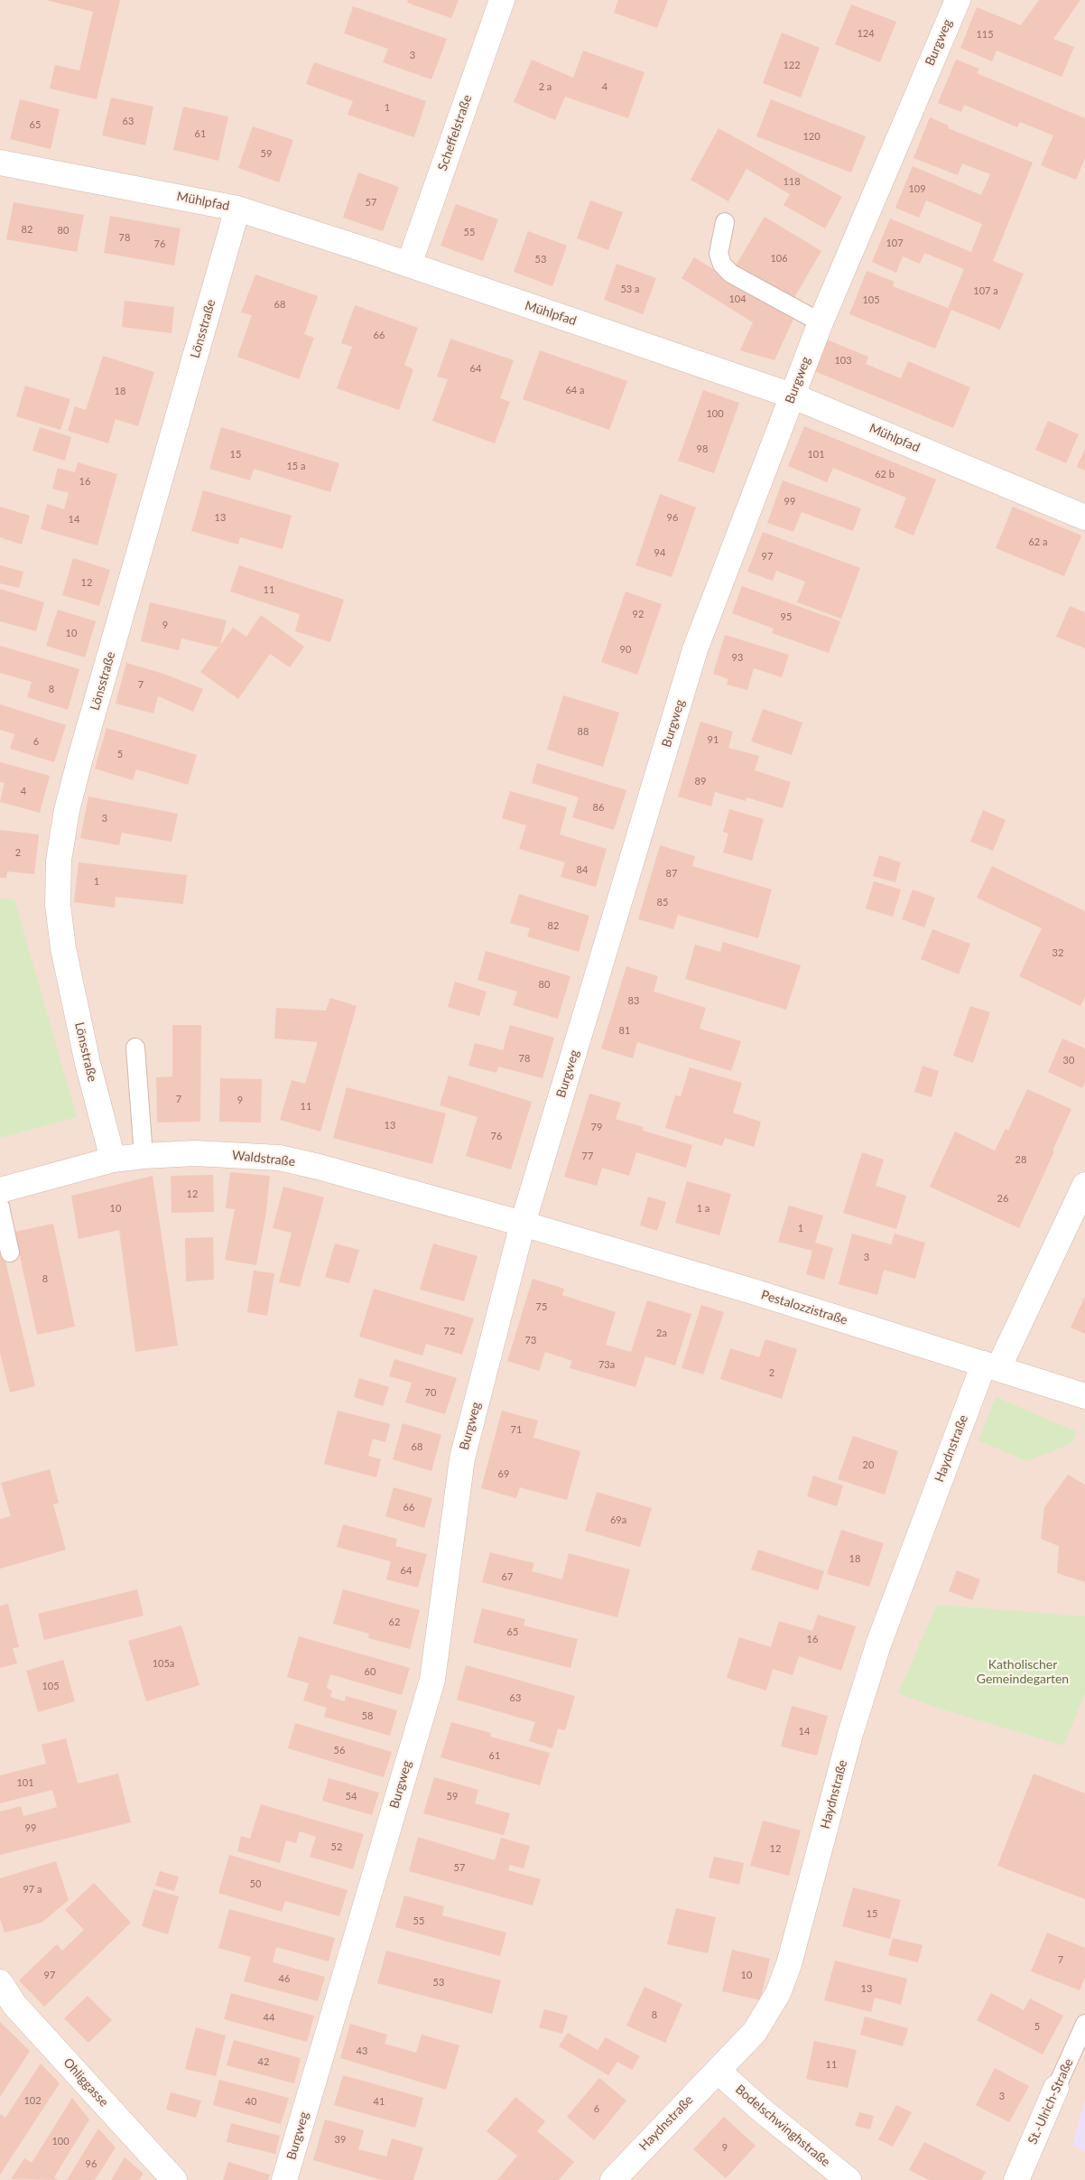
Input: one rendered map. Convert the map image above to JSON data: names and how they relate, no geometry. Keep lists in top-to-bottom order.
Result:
{
  "streets": {
    "street": [
      "Burgweg",
      "Scheffelstraße",
      "Mühlpfad",
      "Lönsstraße",
      "Waldstraße",
      "Pestalozzistraße",
      "Haydnstraße",
      "Ohliggasse",
      "St.-Ulrich-Straße",
      "Bodelschwinghstraße"
    ]
  },
  "crossings": [
    ["Burgweg", "Mühlpfad"],
    ["Burgweg", "Waldstraße"],
    ["Burgweg", "Pestalozzistraße"],
    ["Scheffelstraße", "Mühlpfad"],
    ["Mühlpfad", "Lönsstraße"],
    ["Lönsstraße", "Waldstraße"],
    ["Waldstraße", "Pestalozzistraße"],
    ["Pestalozzistraße", "Haydnstraße"],
    ["Haydnstraße", "Bodelschwinghstraße"]
  ],
  "parks": ["Katholischer Gemeindegarten"],
  "house_numbers": [
    "124",
    "115",
    "3",
    "122",
    "2 a",
    "4",
    "1",
    "63",
    "65",
    "61",
    "120",
    "59",
    "118",
    "109",
    "57",
    "82",
    "80",
    "55",
    "78",
    "107",
    "76",
    "106",
    "53",
    "53 a",
    "107 a",
    "104",
    "105",
    "68",
    "66",
    "103",
    "64",
    "64 a",
    "18",
    "100",
    "98",
    "15",
    "101",
    "15 a",
    "62 b",
    "16",
    "99",
    "13",
    "96",
    "14",
    "62 a",
    "94",
    "97",
    "12",
    "11",
    "92",
    "95",
    "9",
    "10",
    "90",
    "93",
    "7",
    "8",
    "88",
    "91",
    "6",
    "5",
    "89",
    "4",
    "86",
    "3",
    "2",
    "84",
    "87",
    "1",
    "85",
    "82",
    "32",
    "80",
    "83",
    "81",
    "78",
    "30",
    "7",
    "9",
    "11",
    "13",
    "79",
    "76",
    "77",
    "28",
    "12",
    "26",
    "10",
    "1 a",
    "1",
    "3",
    "8",
    "75",
    "72",
    "2a",
    "73",
    "73a",
    "2",
    "70",
    "71",
    "68",
    "20",
    "69",
    "66",
    "69a",
    "18",
    "64",
    "67",
    "62",
    "65",
    "16",
    "105a",
    "60",
    "105",
    "63",
    "58",
    "14",
    "56",
    "61",
    "101",
    "54",
    "59",
    "99",
    "52",
    "12",
    "57",
    "50",
    "97 a",
    "15",
    "55",
    "7",
    "97",
    "10",
    "46",
    "53",
    "13",
    "8",
    "44",
    "5",
    "43",
    "42",
    "11",
    "3",
    "102",
    "40",
    "41",
    "6",
    "39",
    "100",
    "9",
    "96"
  ]
}
